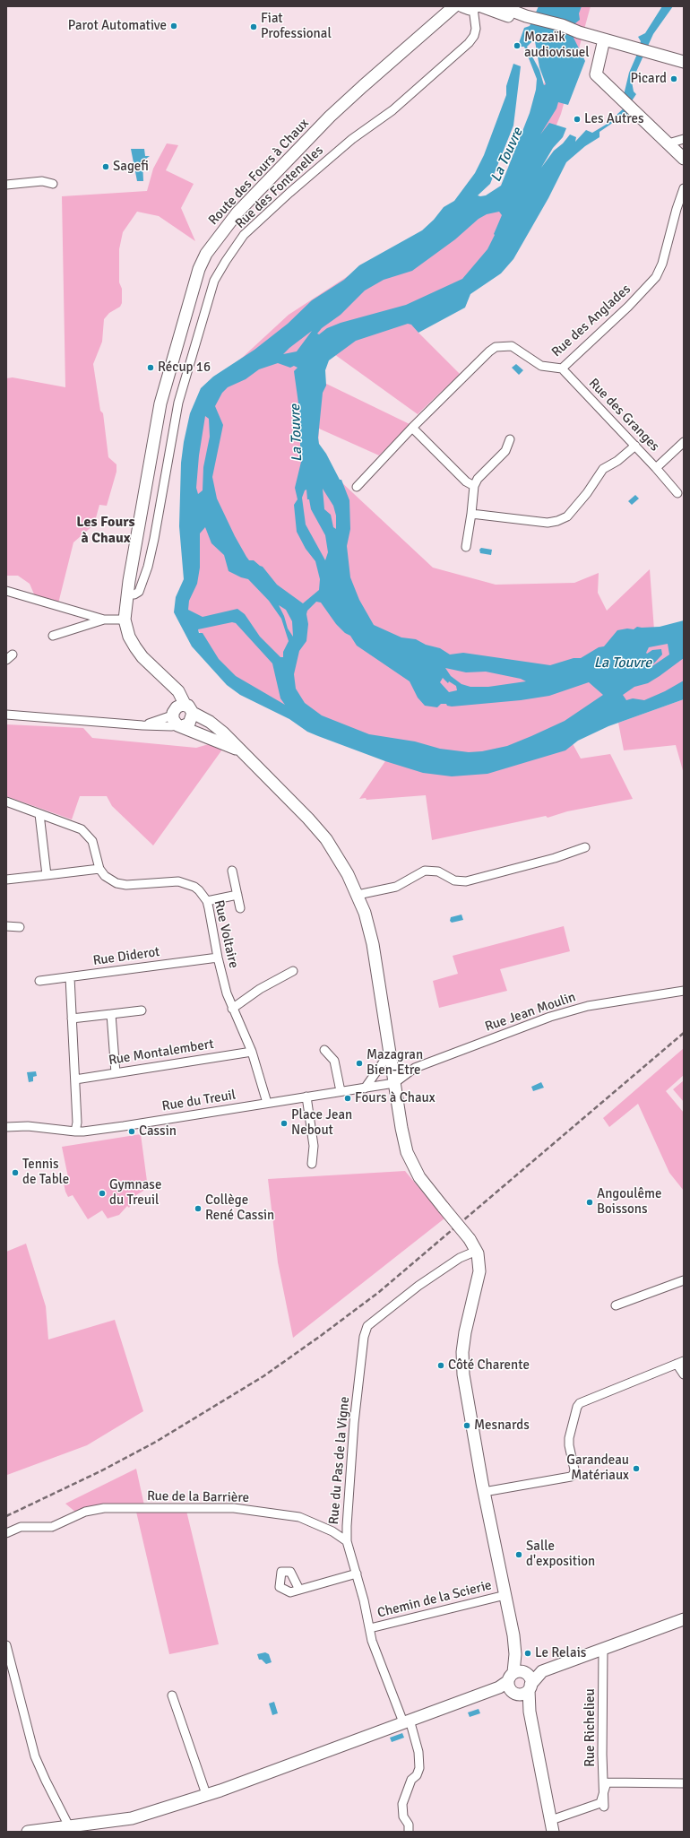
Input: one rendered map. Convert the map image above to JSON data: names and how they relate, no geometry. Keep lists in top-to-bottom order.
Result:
{
  "streets": {
    "street": [
      "Route des Fours à Chaux",
      "Rue des Fontenelles",
      "Rue des Anglades",
      "Rue des Granges",
      "Rue Voltaire",
      "Rue Diderot",
      "Rue Jean Moulin",
      "Rue Montalembert",
      "Rue du Treuil",
      "Rue du Pas de la Vigne",
      "Rue de la Barrière",
      "Chemin de la Scierie",
      "Rue Richelieu"
    ]
  },
  "crossings": [
    ["Route des Fours à Chaux", "Rue des Fontenelles"],
    ["Rue des Anglades", "Rue des Granges"],
    ["Rue Voltaire", "Rue Diderot"],
    ["Rue Voltaire", "Rue Montalembert"],
    ["Rue Voltaire", "Rue du Treuil"],
    ["Rue Jean Moulin", "Rue du Treuil"],
    ["Rue du Pas de la Vigne", "Rue de la Barrière"],
    ["Rue du Pas de la Vigne", "Chemin de la Scierie"]
  ],
  "districts": ["Les Fours à Chaux"],
  "water": ["La Touvre"],
  "places": [
    "Parot Automative",
    "Fiat Professional",
    "Mozaïk audiovisuel",
    "Picard",
    "Les Autres",
    "Sagefi",
    "Récup 16",
    "Mazagran Bien-Etre",
    "Fours à Chaux",
    "Place Jean Nebout",
    "Cassin",
    "Tennis de Table",
    "Gymnase du Treuil",
    "Angoulême Boissons",
    "Collège René Cassin",
    "Côté Charente",
    "Mesnards",
    "Garandeau Matériaux",
    "Salle d'exposition",
    "Le Relais"
  ]
}
